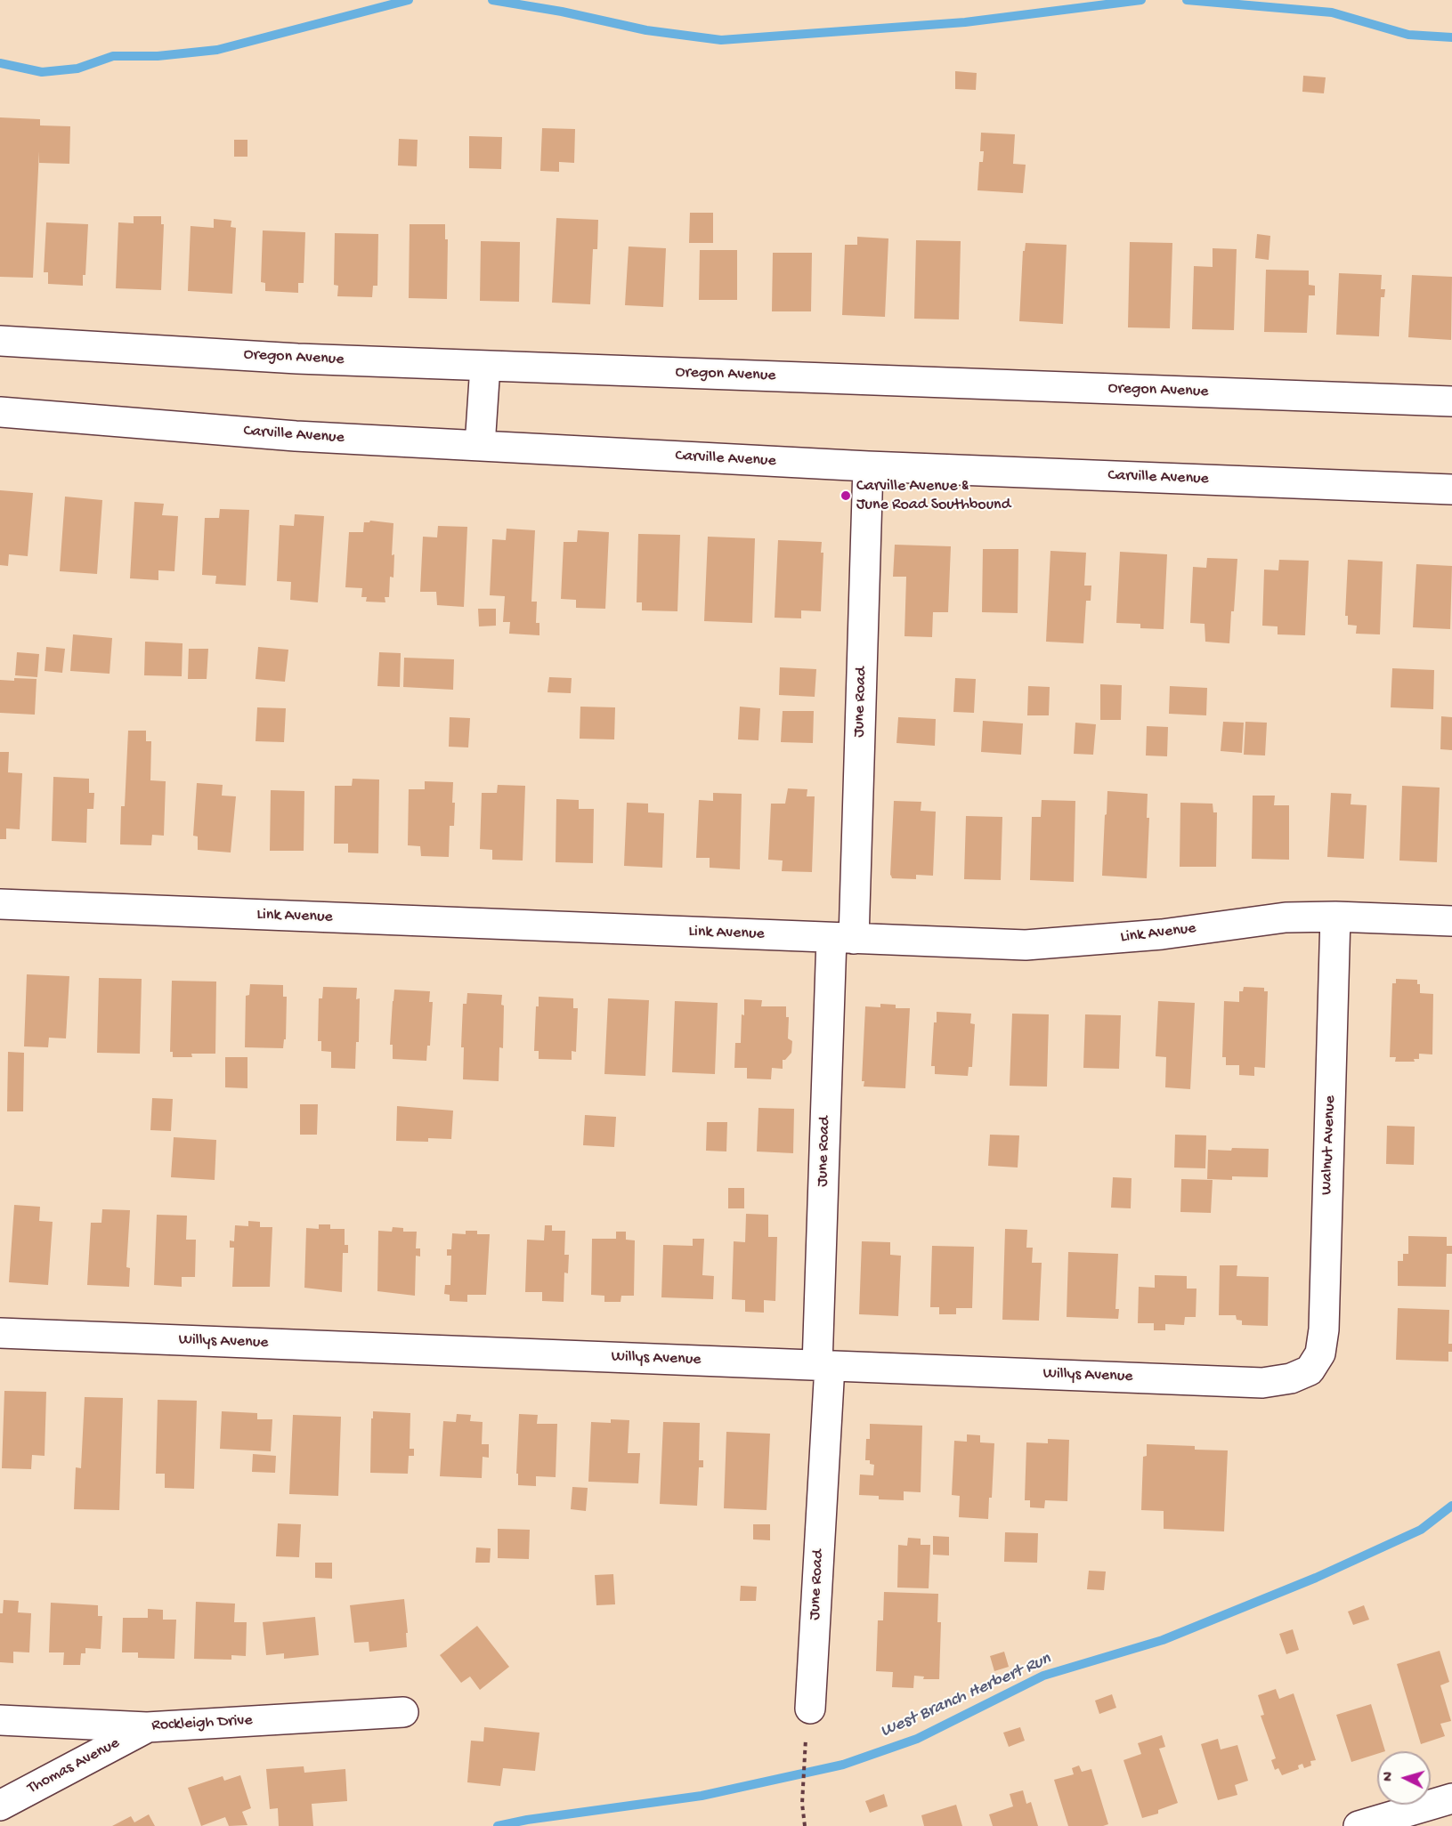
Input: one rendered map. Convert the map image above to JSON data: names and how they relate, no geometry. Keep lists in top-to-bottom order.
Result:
{
  "streets": {
    "street": [
      "Oregon Avenue",
      "Carville Avenue",
      "June Road",
      "Link Avenue",
      "Walnut Avenue",
      "Willys Avenue",
      "Rockleigh Drive",
      "Thomas Avenue"
    ]
  },
  "crossings": [
    ["Carville Avenue", "June Road"],
    ["June Road", "Link Avenue"],
    ["June Road", "Willys Avenue"],
    ["Link Avenue", "Walnut Avenue"],
    ["Walnut Avenue", "Willys Avenue"],
    ["Rockleigh Drive", "Thomas Avenue"]
  ],
  "water": ["West Branch Herbert Run"],
  "places": ["Carville Avenue & June Road Southbound"],
  "north": "left"
}
